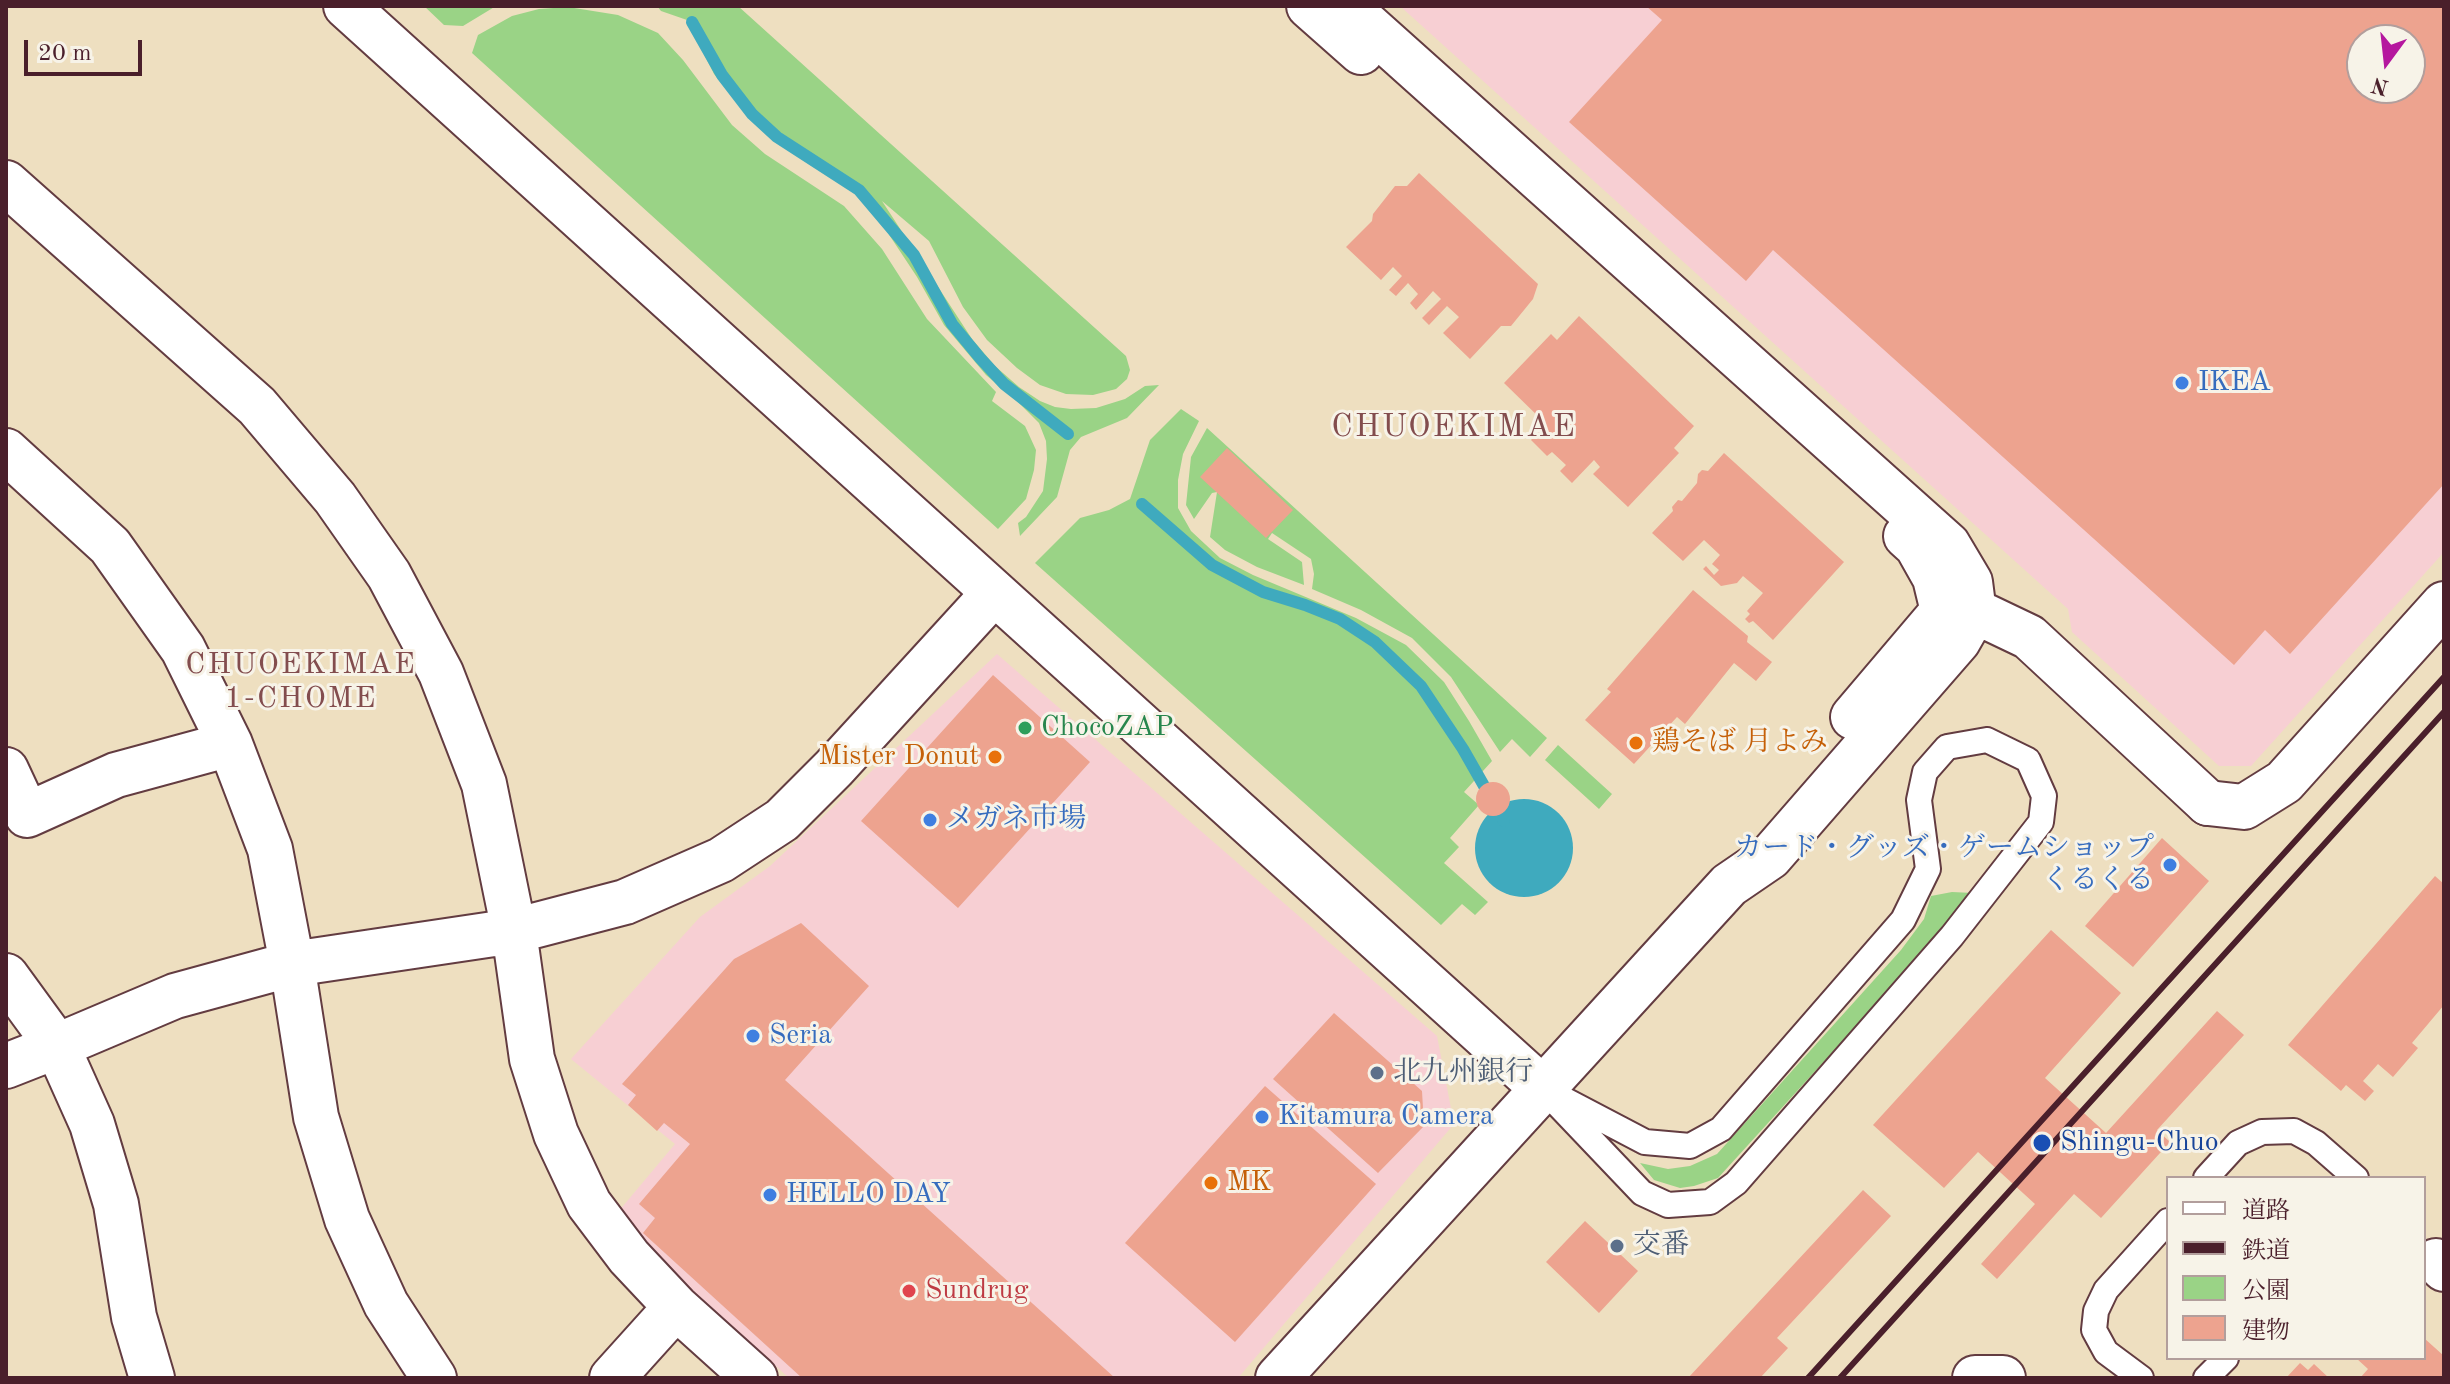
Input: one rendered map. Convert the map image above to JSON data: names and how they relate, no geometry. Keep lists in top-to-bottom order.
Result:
{
  "districts": ["CHUOEKIMAE", "CHUOEKIMAE 1-CHOME"],
  "places": [
    "IKEA",
    "ChocoZAP",
    "鶏そば 月よみ",
    "Mister Donut",
    "メガネ市場",
    "カード・グッズ・ゲームショップ くるくる",
    "Seria",
    "北九州銀行",
    "Kitamura Camera",
    "Shingu-Chuo",
    "MK",
    "HELLO DAY",
    "交番",
    "Sundrug"
  ],
  "legend": [
    "道路",
    "鉄道",
    "公園",
    "建物"
  ],
  "scale_bar": "20 m",
  "north": "bottom"
}
